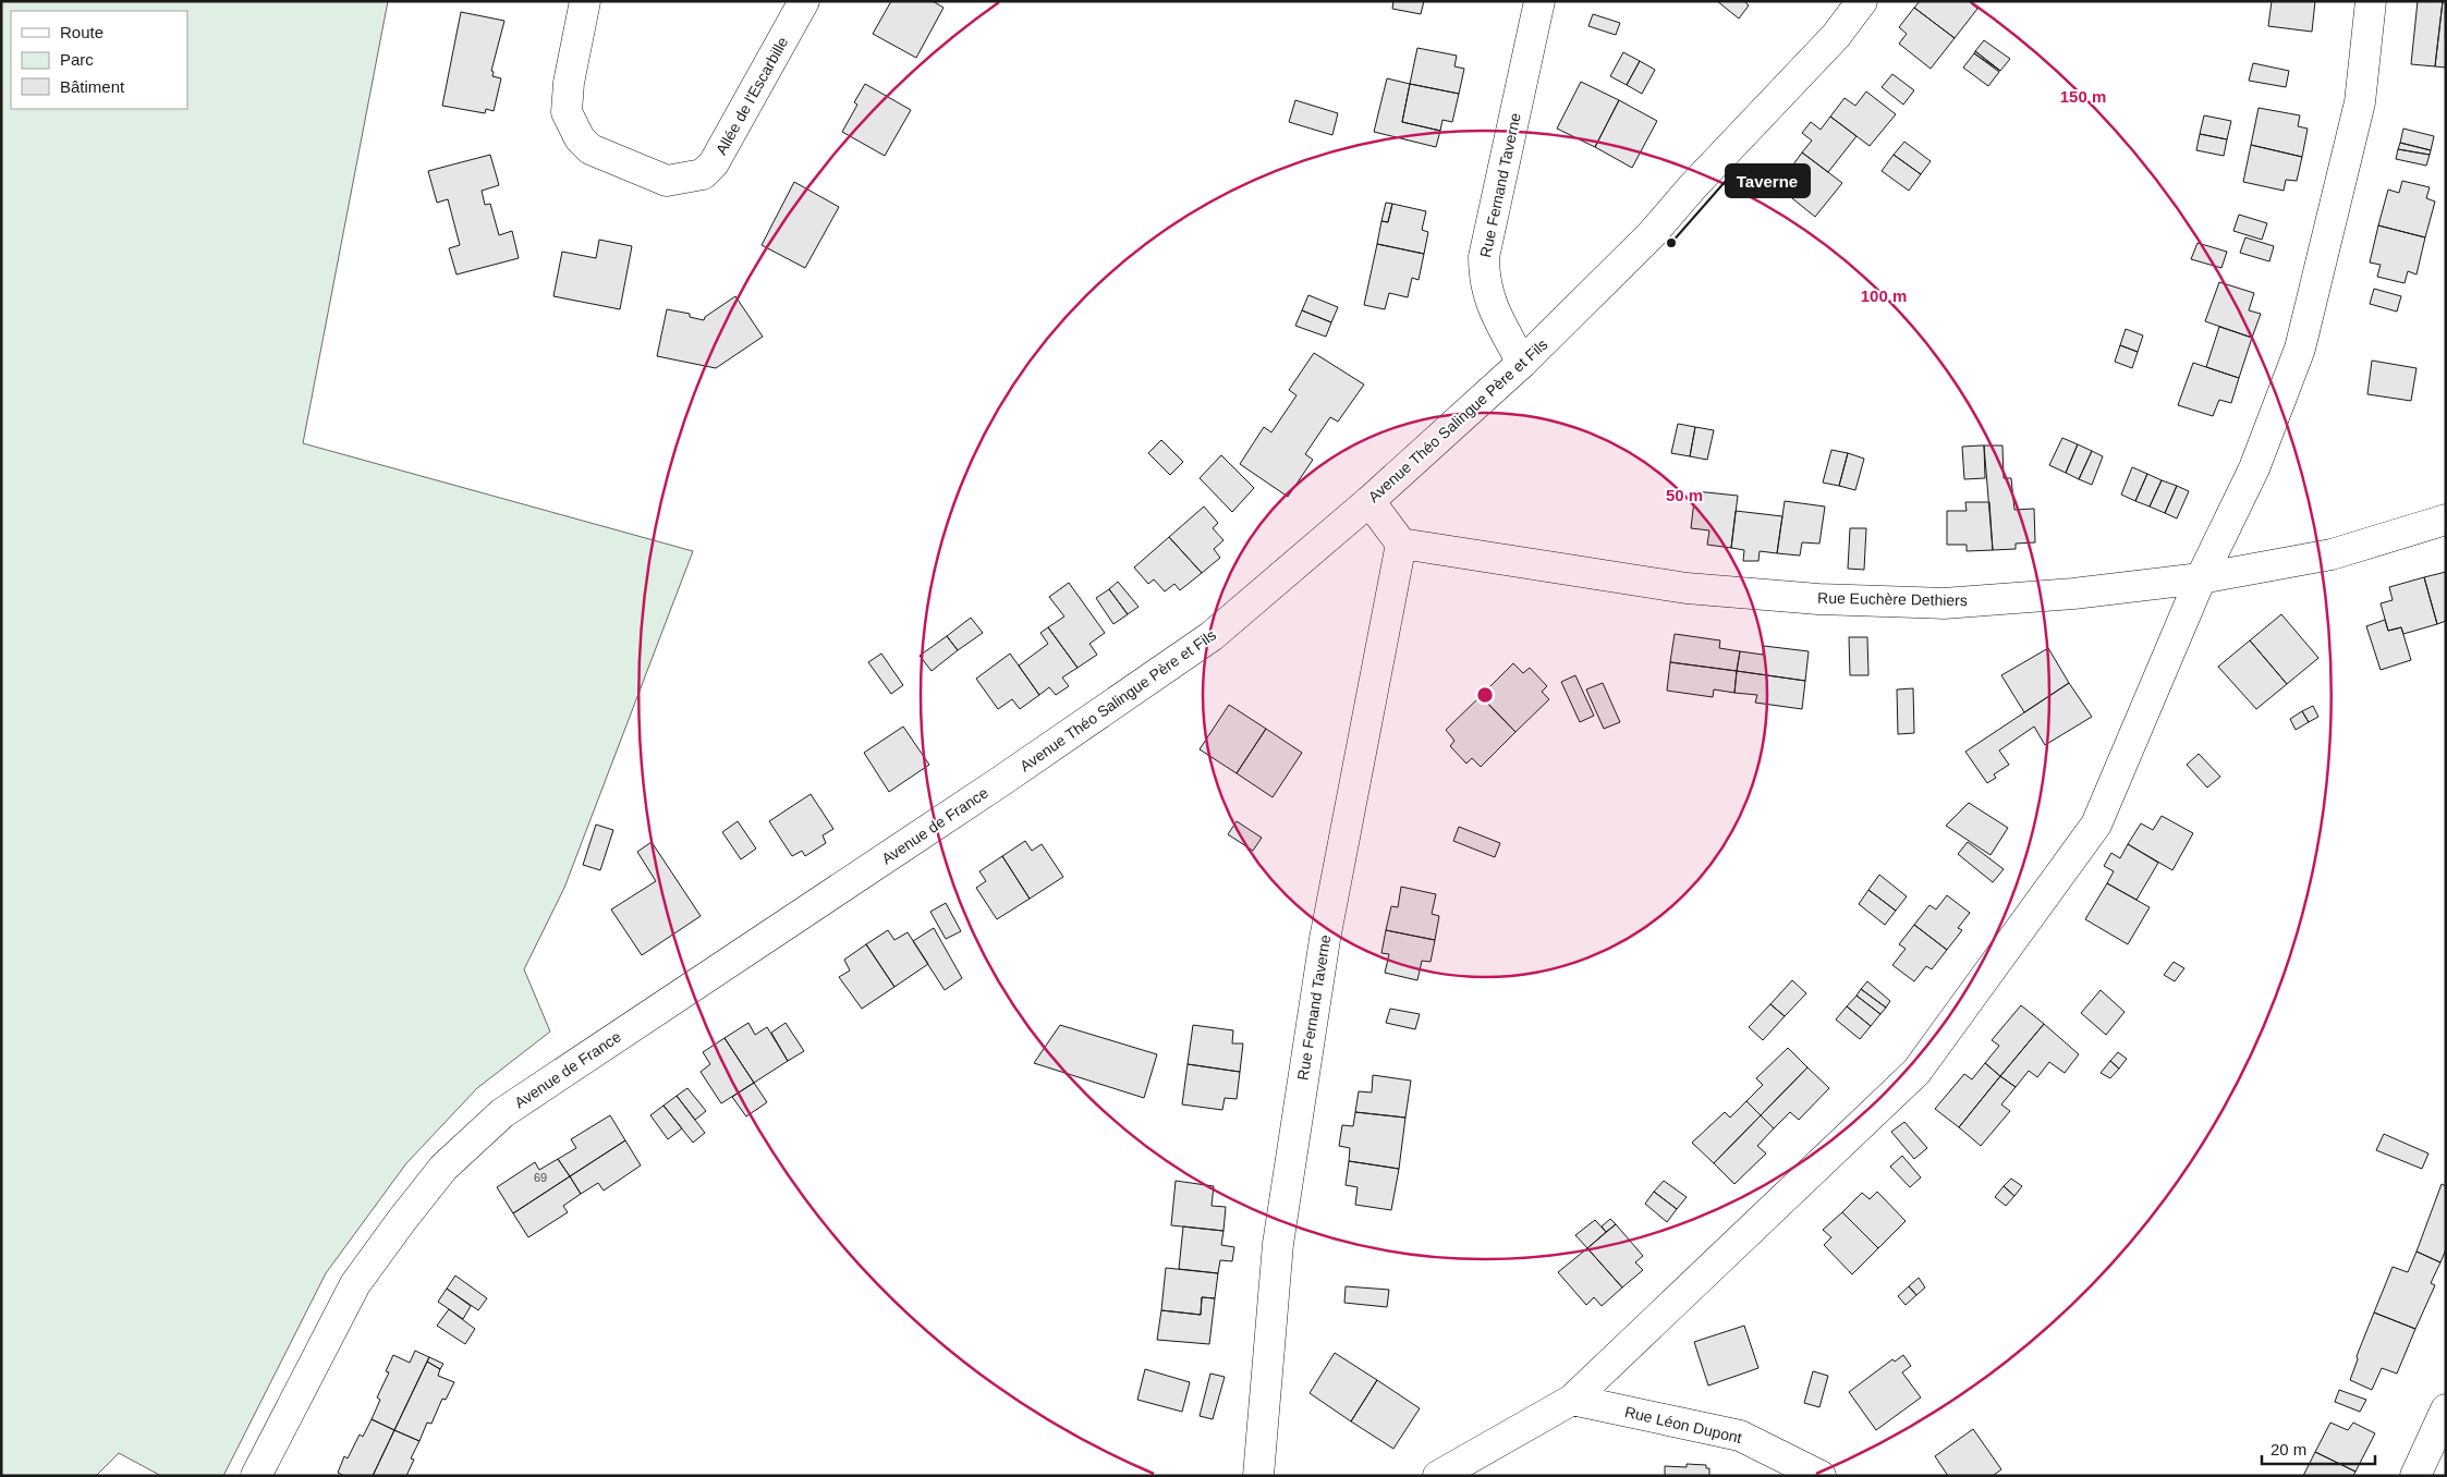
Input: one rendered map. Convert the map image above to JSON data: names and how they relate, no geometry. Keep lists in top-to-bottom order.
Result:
{
  "streets": {
    "street": [
      "Allée de l'Escarbille",
      "Rue Fernand Taverne",
      "Avenue Théo Salingue Père et Fils",
      "Rue Euchère Dethiers",
      "Avenue de France",
      "Rue Léon Dupont"
    ]
  },
  "crossings": [
    ["Rue Fernand Taverne", "Avenue Théo Salingue Père et Fils"],
    ["Rue Fernand Taverne", "Rue Euchère Dethiers"],
    ["Avenue Théo Salingue Père et Fils", "Avenue de France"]
  ],
  "places": ["Taverne"],
  "house_numbers": ["69"],
  "legend": ["Route", "Parc", "Bâtiment"],
  "scale_bar": "20 m",
  "rings": ["150 m", "100 m", "50 m"]
}
